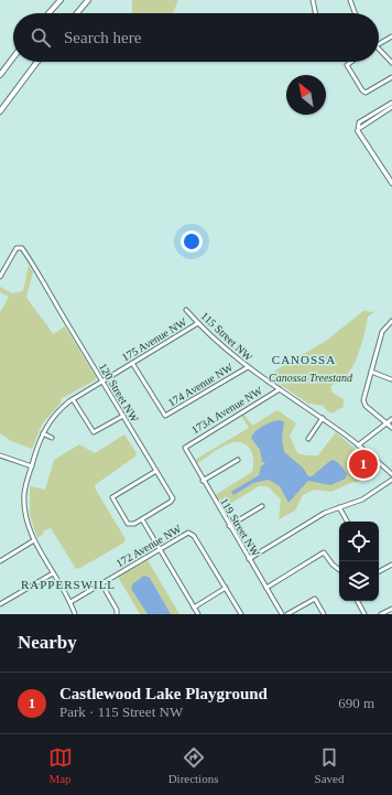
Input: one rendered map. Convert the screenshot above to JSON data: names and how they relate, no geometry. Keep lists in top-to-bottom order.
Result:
{
  "streets": {
    "street": [
      "115 Street NW",
      "175 Avenue NW",
      "174 Avenue NW",
      "120 Street NW",
      "173A Avenue NW",
      "119 Street NW",
      "172 Avenue NW"
    ]
  },
  "crossings": [
    ["115 Street NW", "175 Avenue NW"],
    ["115 Street NW", "174 Avenue NW"],
    ["115 Street NW", "173A Avenue NW"],
    ["175 Avenue NW", "174 Avenue NW"],
    ["175 Avenue NW", "120 Street NW"],
    ["175 Avenue NW", "172 Avenue NW"],
    ["173A Avenue NW", "119 Street NW"]
  ],
  "districts": ["CANOSSA", "RAPPERSWILL"],
  "parks": ["Canossa Treestand"],
  "north": "top left",
  "page": {
    "search": "Search here",
    "pins": "1",
    "heading": "Nearby",
    "list": [
      {
        "mark": "1",
        "name": "Castlewood Lake Playground",
        "note": "Park · 115 Street NW",
        "value": "690 m"
      }
    ],
    "nav": ["Map", "Directions", "Saved"]
  }
}
